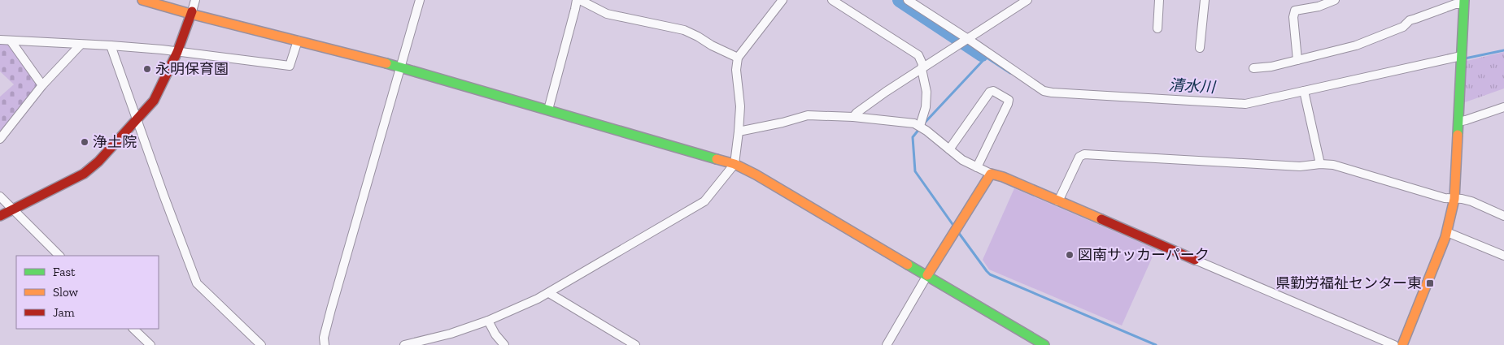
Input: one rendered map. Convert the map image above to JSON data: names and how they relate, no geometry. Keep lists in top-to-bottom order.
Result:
{
  "water": ["清水川"],
  "places": {
    "other": ["永明保育園", "浄土院", "図南サッカーパーク"],
    "transit": ["県勤労福祉センター東"]
  },
  "legend": ["Fast", "Slow", "Jam"]
}
